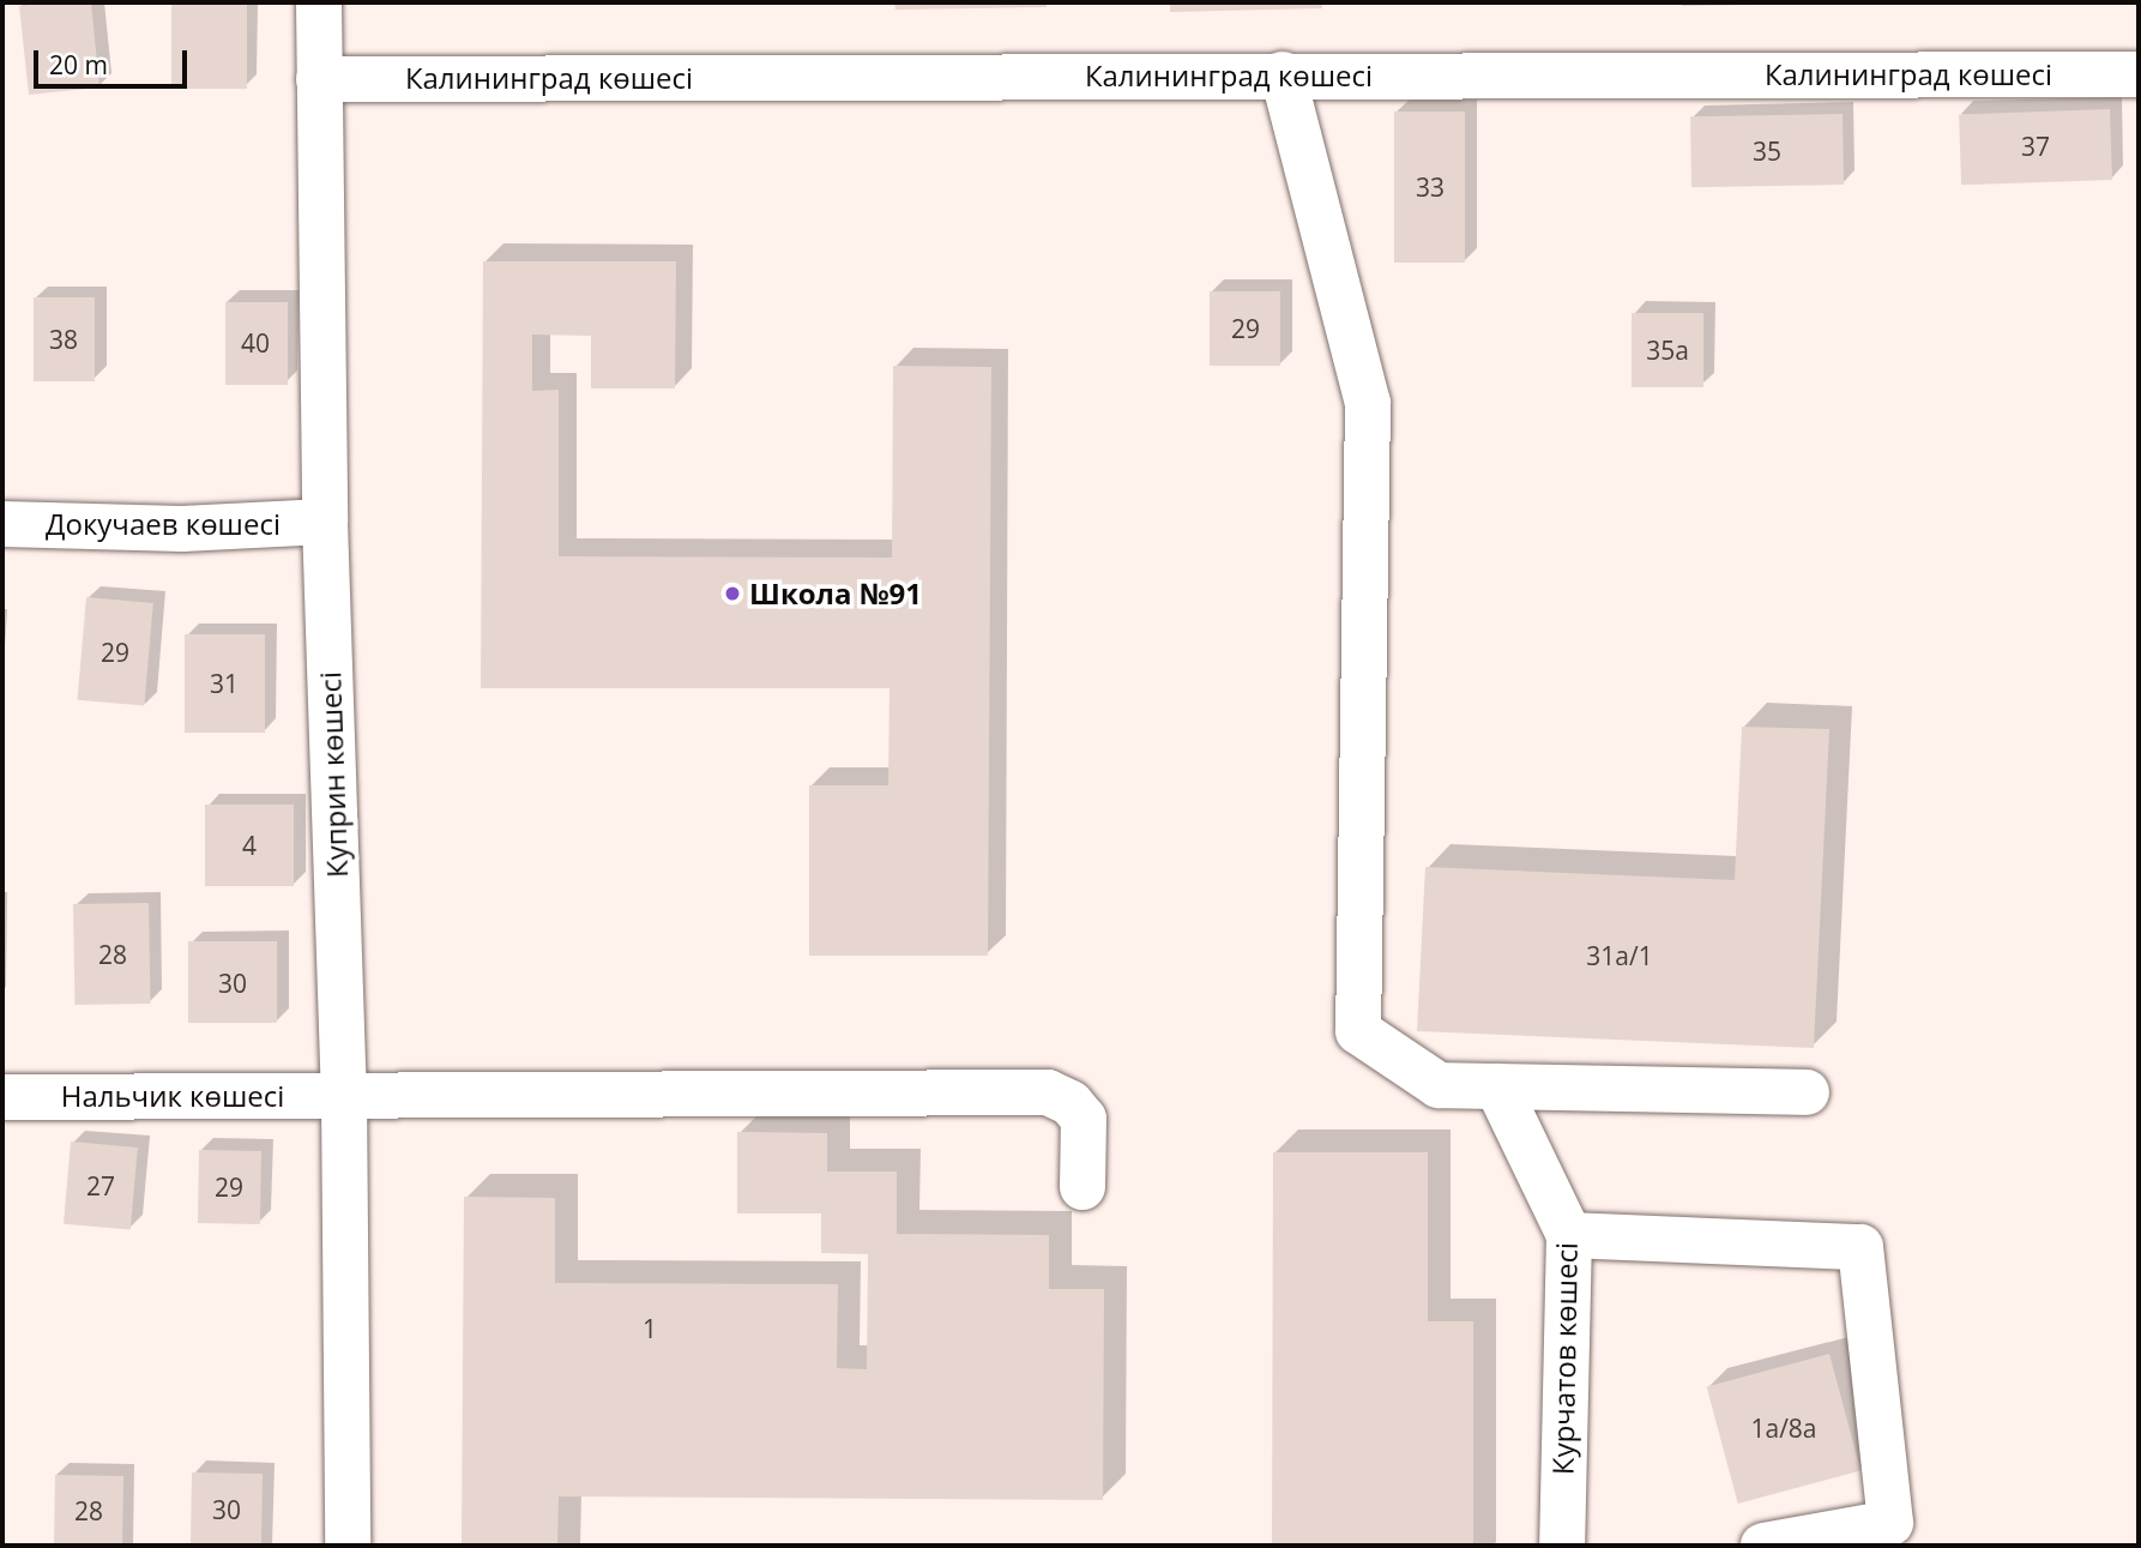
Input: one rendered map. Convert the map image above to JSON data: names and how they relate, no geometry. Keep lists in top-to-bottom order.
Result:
{
  "streets": {
    "street": [
      "Калининград көшесі",
      "Докучаев көшесі",
      "Куприн көшесі",
      "Нальчик көшесі",
      "Курчатов көшесі"
    ]
  },
  "crossings": [
    ["Калининград көшесі", "Куприн көшесі"],
    ["Докучаев көшесі", "Куприн көшесі"],
    ["Куприн көшесі", "Нальчик көшесі"]
  ],
  "places": ["Школа №91"],
  "house_numbers": [
    "37",
    "35",
    "33",
    "29",
    "38",
    "40",
    "35а",
    "29",
    "31",
    "4",
    "28",
    "31а/1",
    "30",
    "27",
    "29",
    "1",
    "1а/8а",
    "30",
    "28"
  ],
  "scale_bar": "20 m"
}
